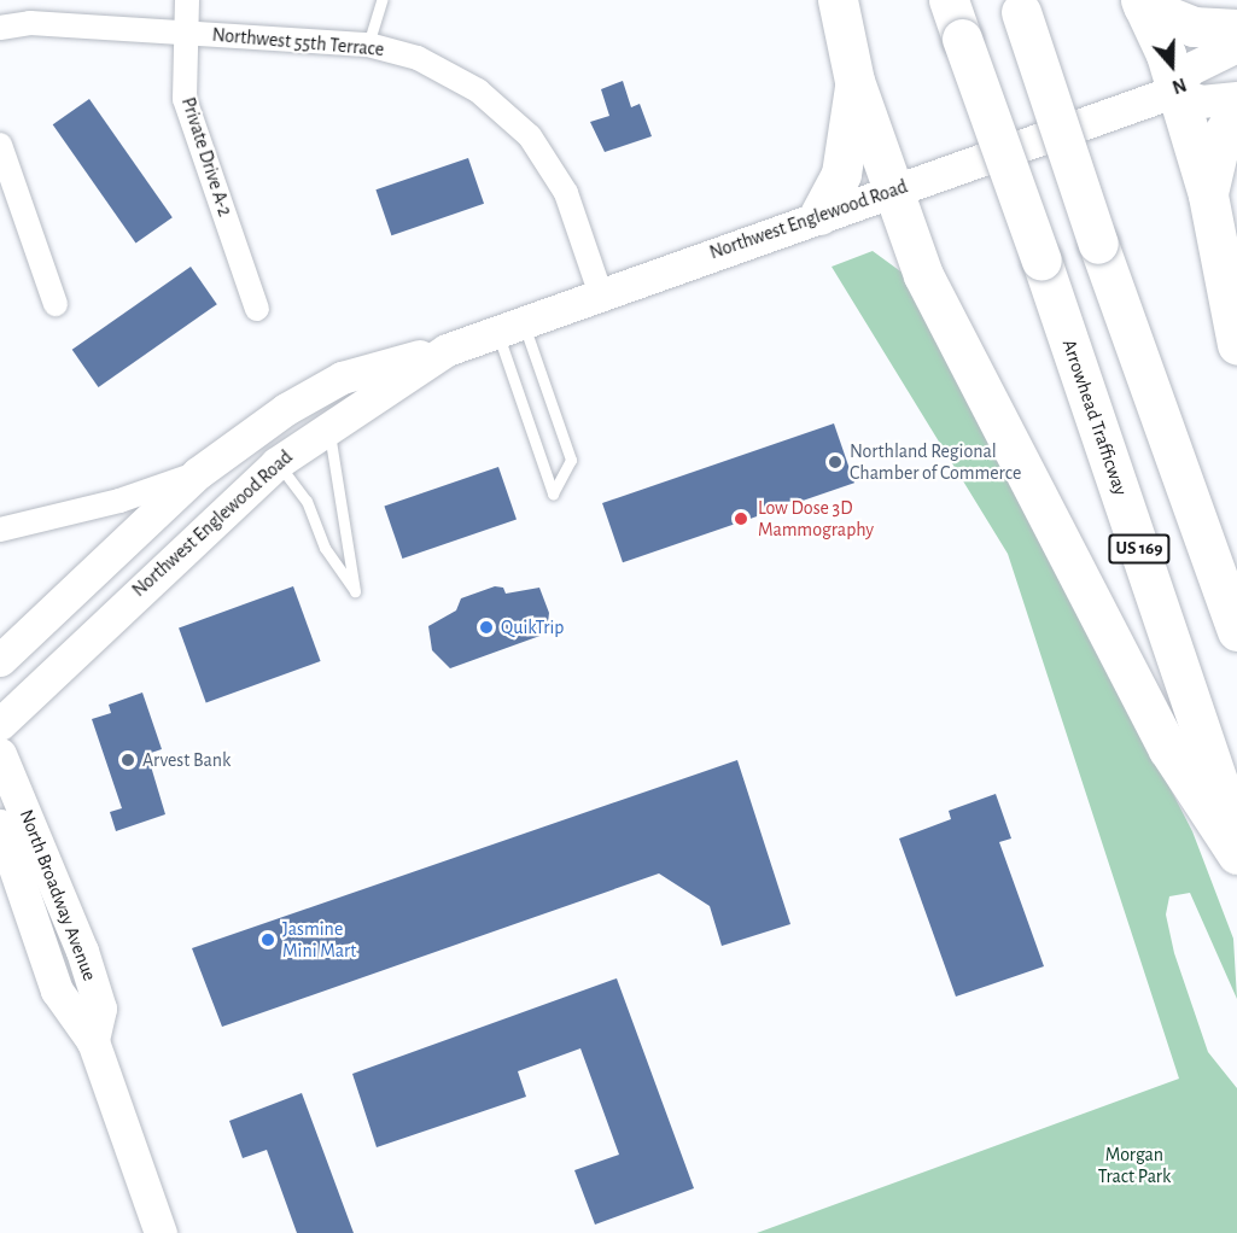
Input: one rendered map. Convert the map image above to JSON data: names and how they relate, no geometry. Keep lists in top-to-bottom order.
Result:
{
  "streets": {
    "highway": ["Arrowhead Trafficway", "US 169"],
    "main road": ["Northwest Englewood Road", "North Broadway Avenue"],
    "street": ["Northwest 55th Terrace", "Private Drive A-2"]
  },
  "crossings": [
    ["Northwest 55th Terrace", "Private Drive A-2"],
    ["Northwest 55th Terrace", "Northwest Englewood Road"]
  ],
  "parks": ["Morgan Tract Park"],
  "places": [
    "Northland Regional Chamber of Commerce",
    "Low Dose 3D Mammography",
    "QuikTrip",
    "Arvest Bank",
    "Jasmine Mini Mart"
  ],
  "north": "bottom"
}
